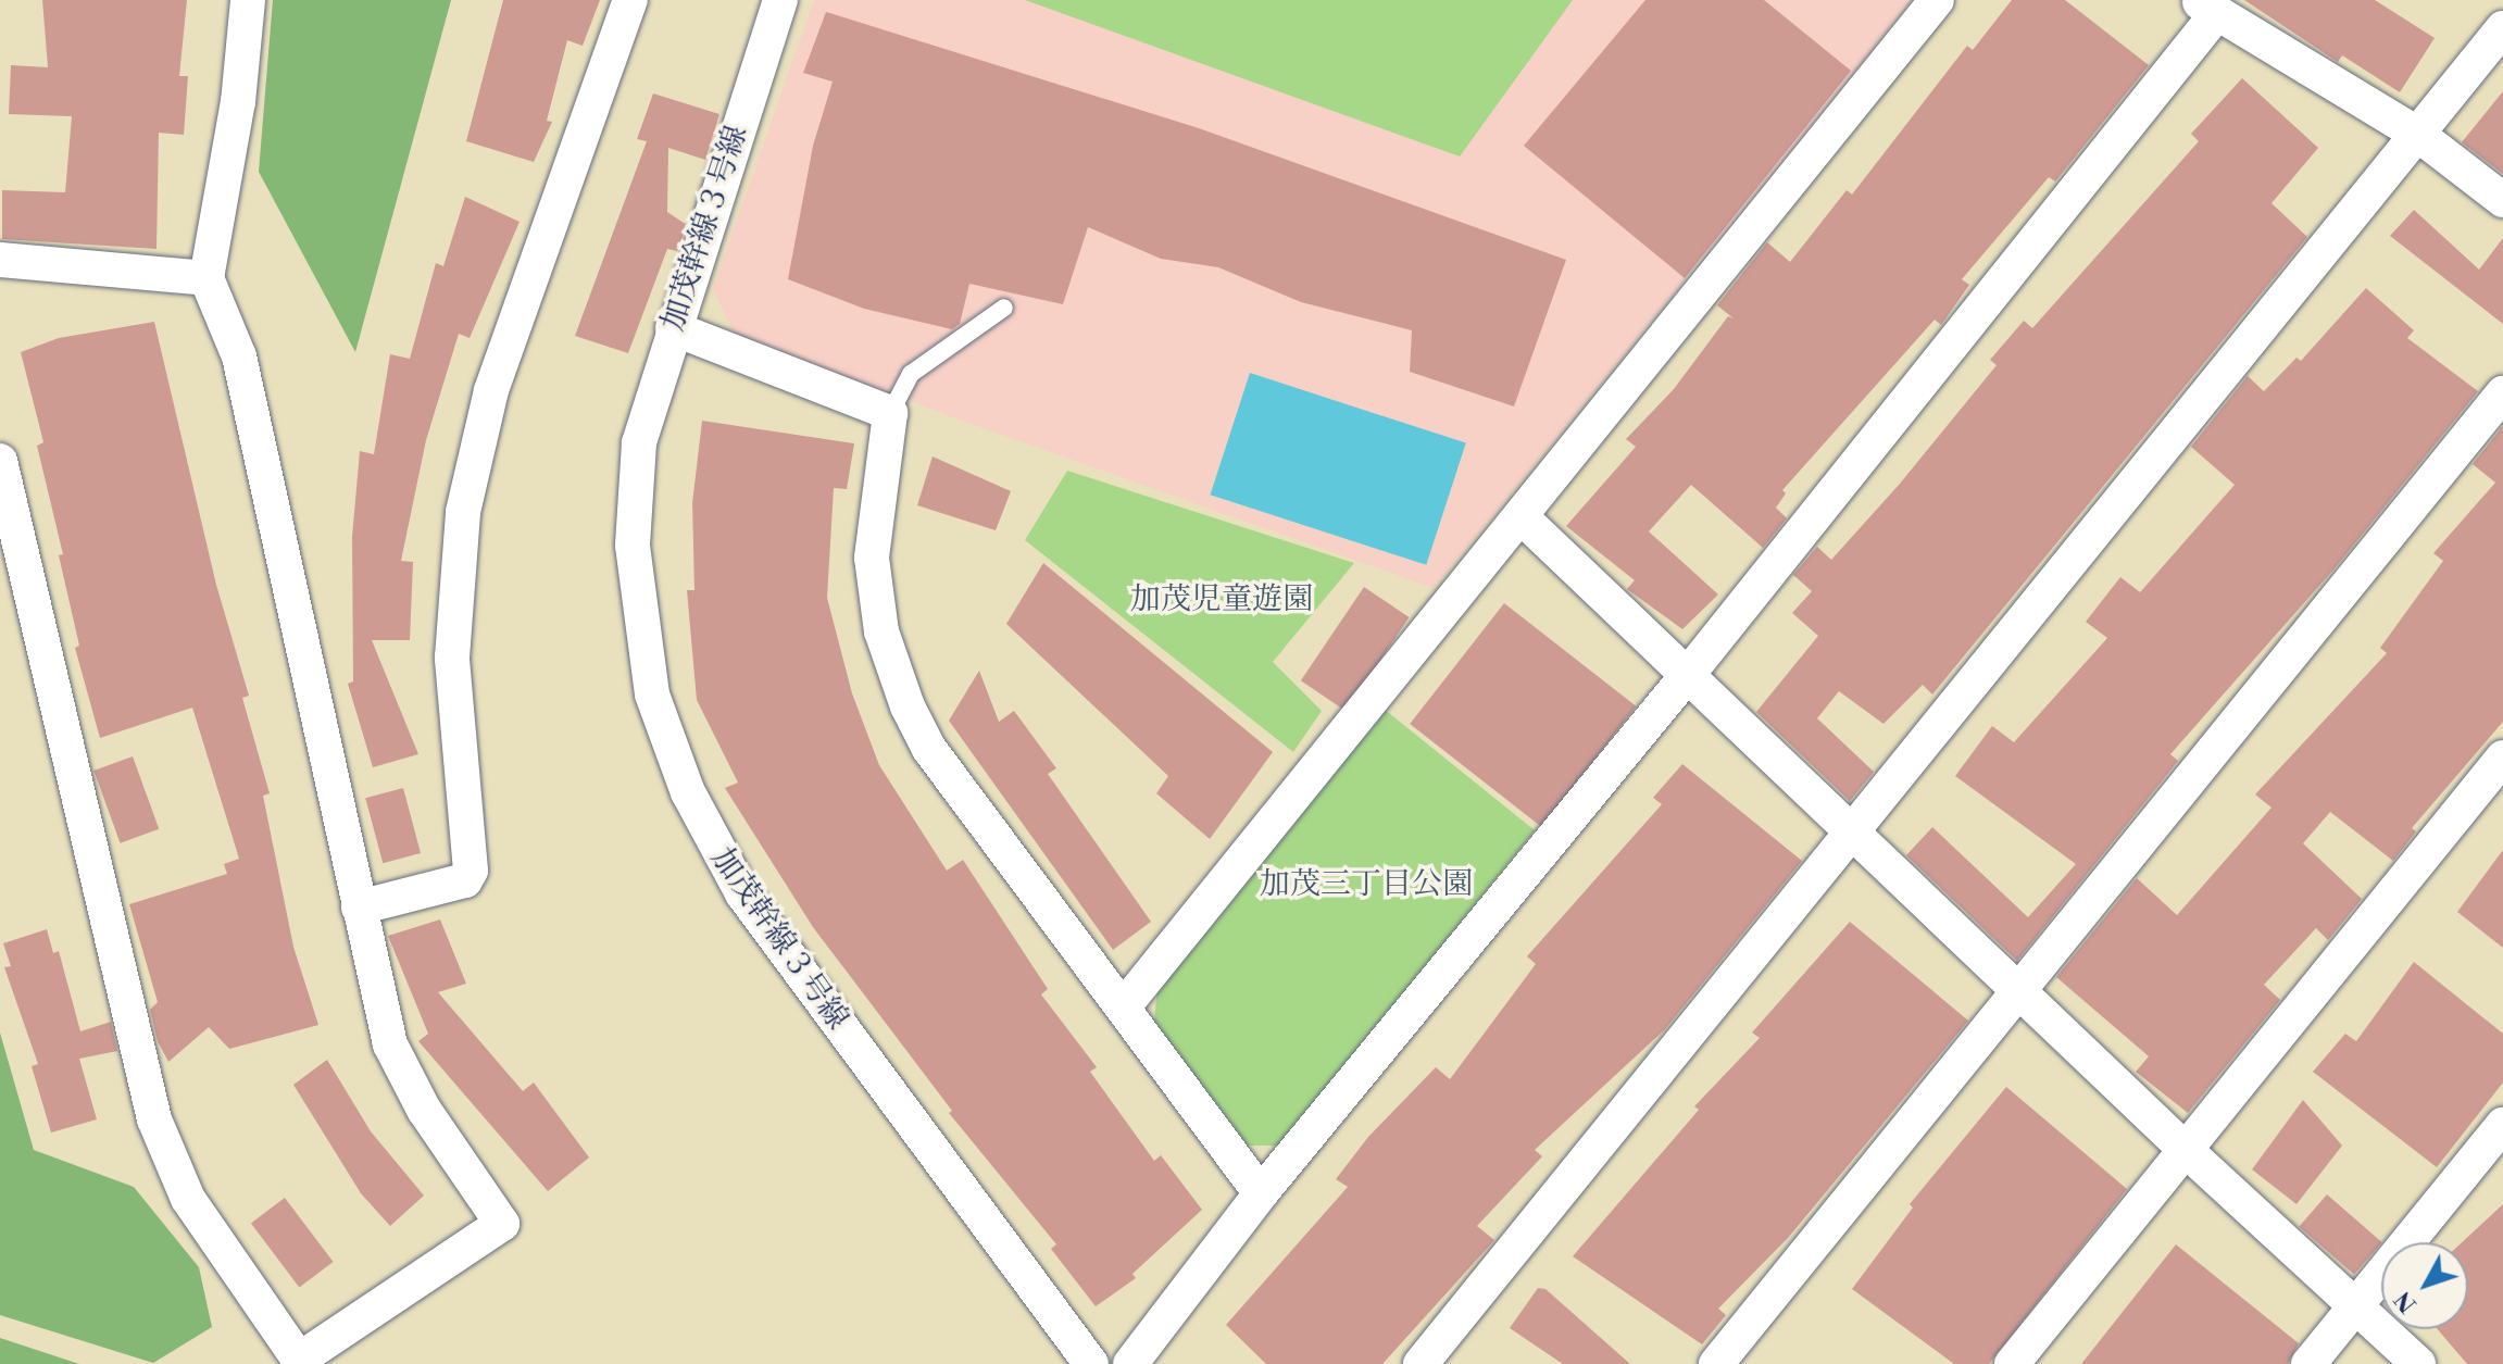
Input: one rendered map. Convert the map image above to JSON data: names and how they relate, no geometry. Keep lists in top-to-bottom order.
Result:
{
  "streets": {
    "street": ["加茂幹線３号線"]
  },
  "parks": ["加茂児童遊園", "加茂三丁目公園"],
  "north": "bottom left"
}
